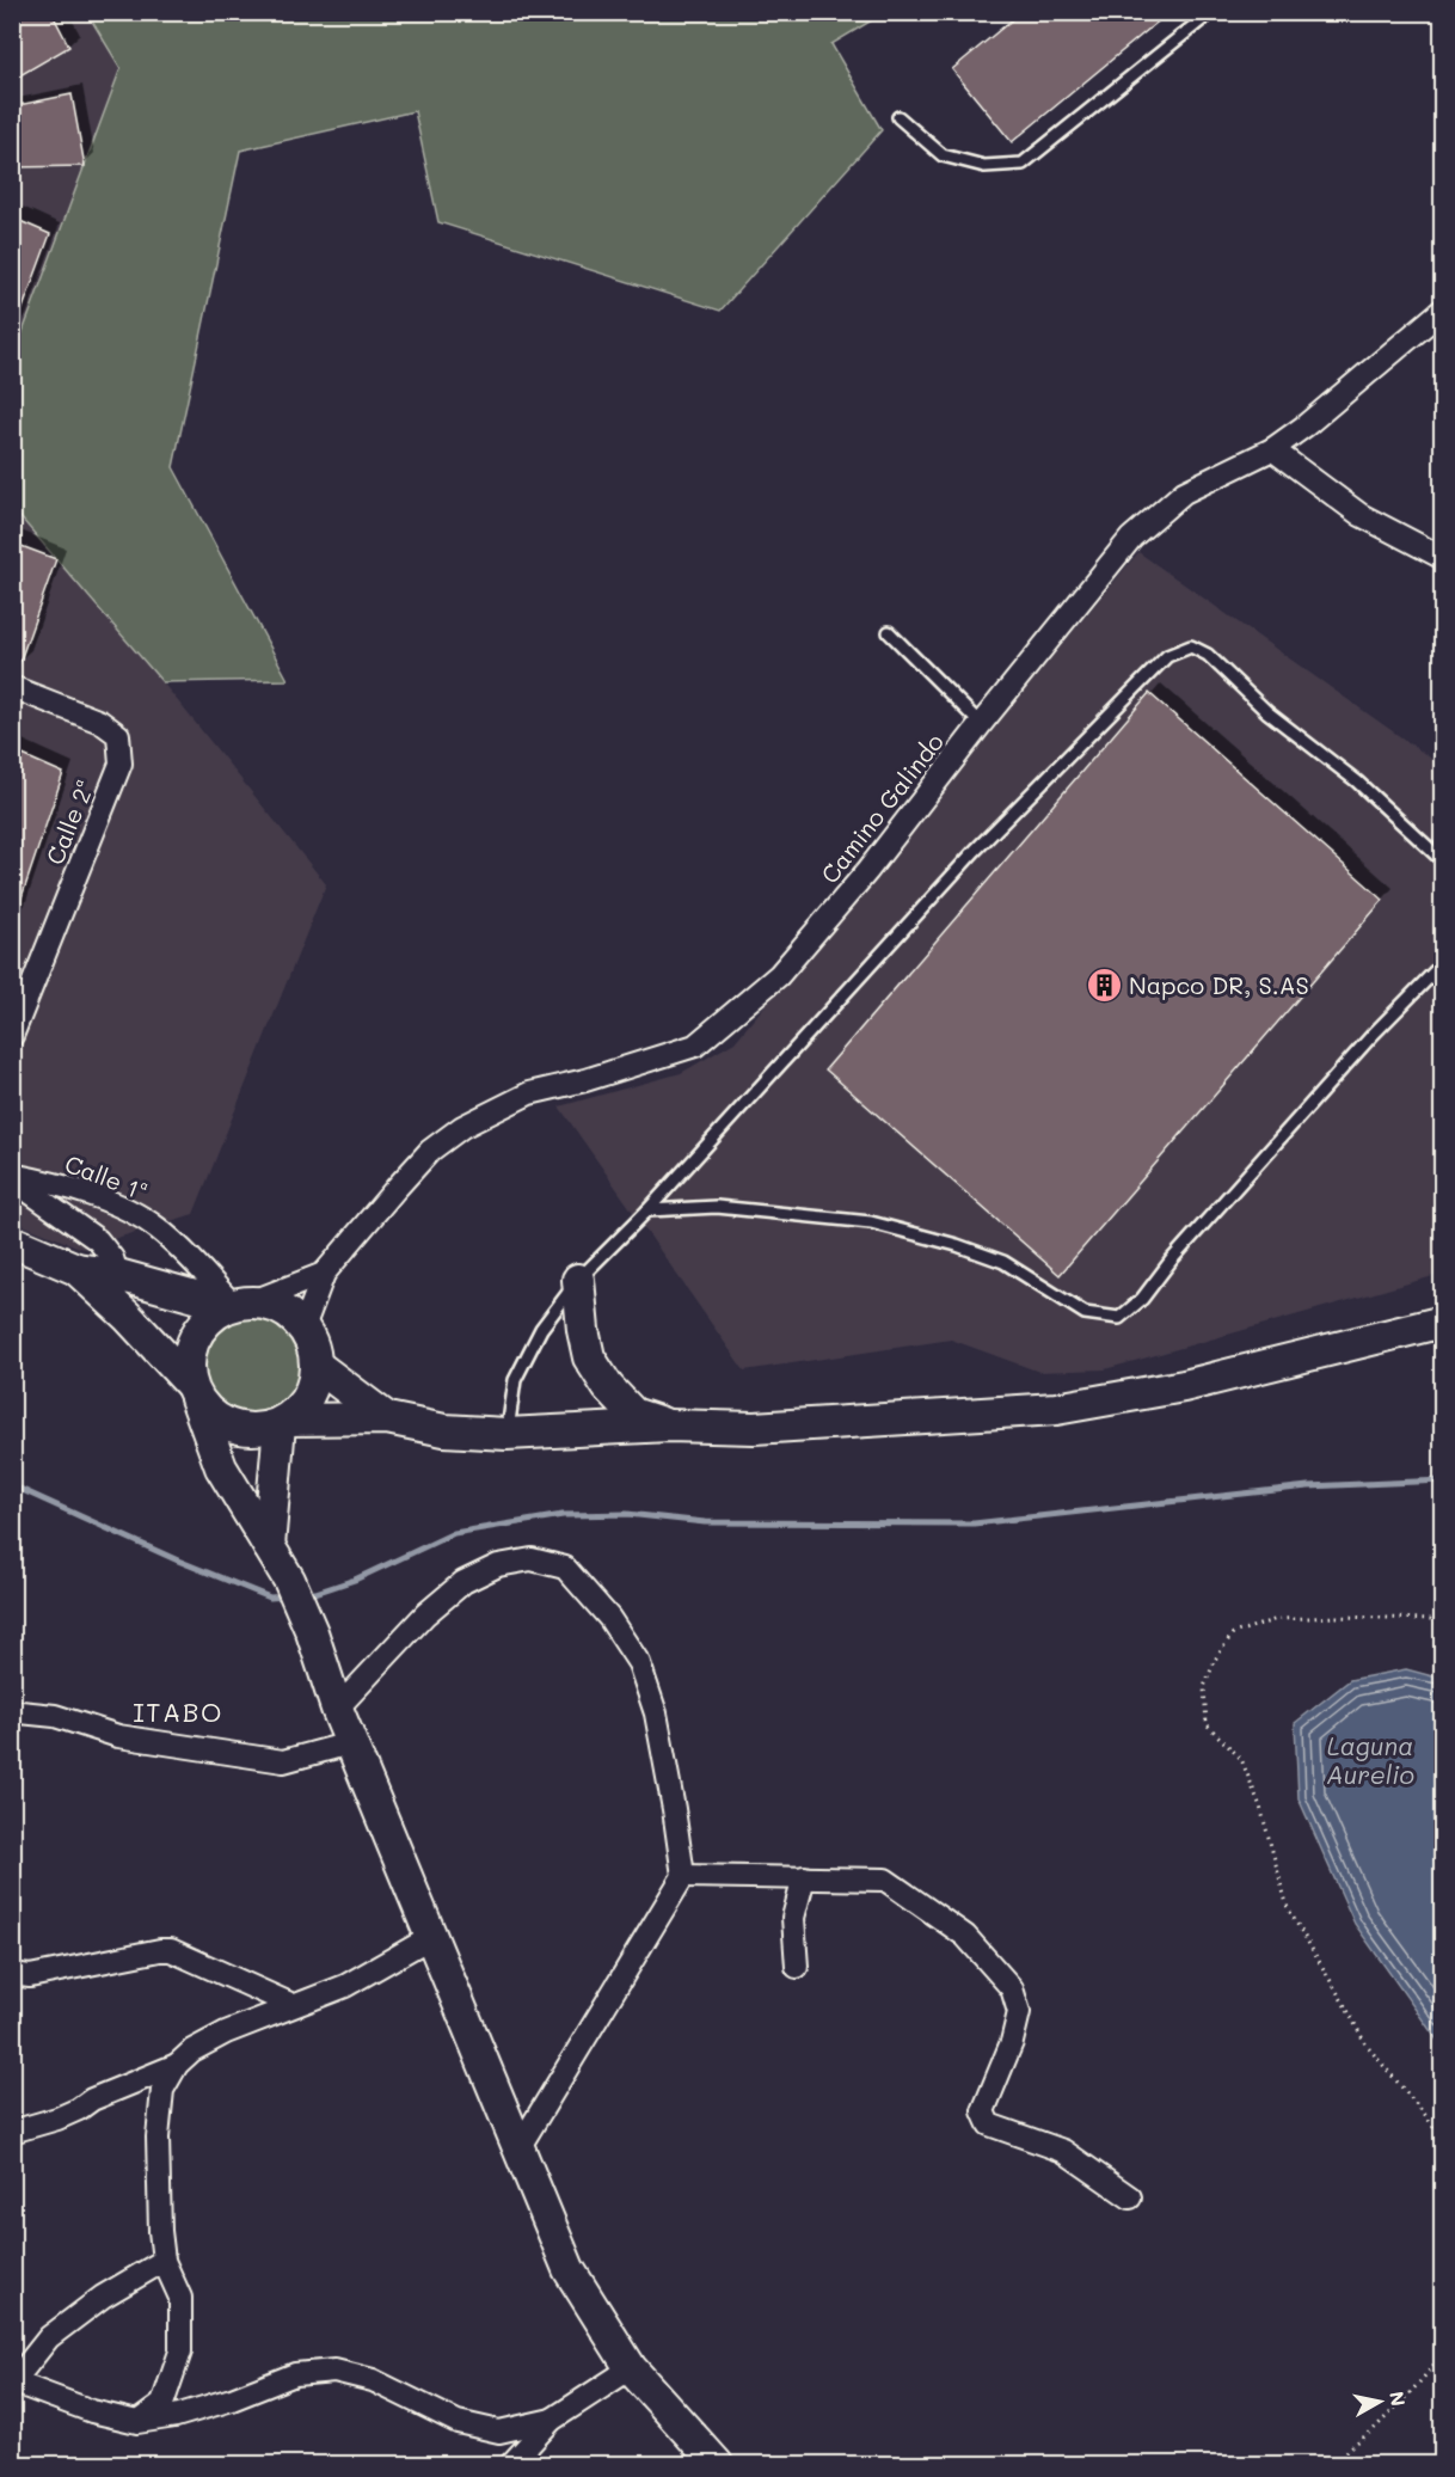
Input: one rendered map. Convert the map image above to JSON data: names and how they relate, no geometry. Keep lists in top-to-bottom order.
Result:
{
  "streets": {
    "street": ["Camino Galindo", "Calle 2ª", "Calle 1ª"]
  },
  "crossings": [
    ["Camino Galindo", "Calle 1ª"]
  ],
  "districts": ["ITABO"],
  "water": ["Laguna Aurelio"],
  "places": {
    "building": ["Napco DR, S.AS"]
  },
  "north": "right"
}
